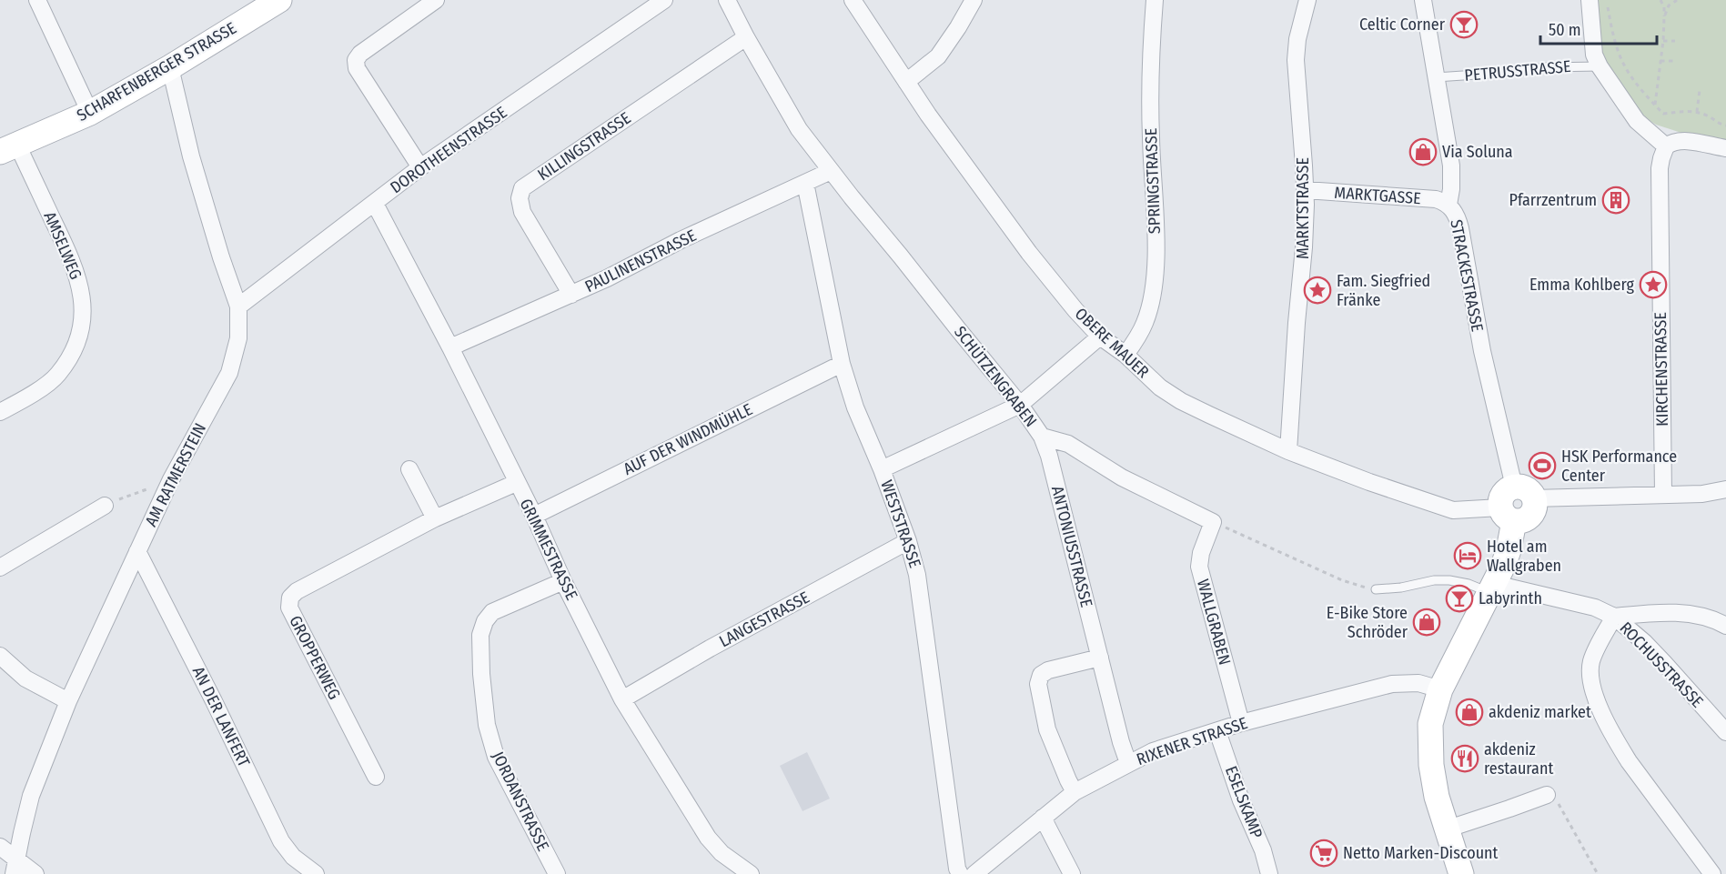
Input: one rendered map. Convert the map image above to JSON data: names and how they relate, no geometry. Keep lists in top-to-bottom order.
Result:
{
  "streets": {
    "street": [
      "SCHARFENBERGER STRASSE",
      "KILLINGSTRASSE",
      "DOROTHEENSTRASSE",
      "SPRINGSTRASSE",
      "MARKTGASSE",
      "MARKTSTRASSE",
      "AMSELWEG",
      "PAULINENSTRASSE",
      "STRACKESTRASSE",
      "OBERE MAUER",
      "KIRCHENSTRASSE",
      "SCHÜTZENGRABEN",
      "AUF DER WINDMÜHLE",
      "AM RATMERSTEIN",
      "WESTSTRASSE",
      "ANTONIUSSTRASSE",
      "GRIMMESTRASSE",
      "LANGESTRASSE",
      "WALLGRABEN",
      "GROPPERWEG",
      "ROCHUSSTRASSE",
      "AN DER LANFERT",
      "RIXENER STRASSE",
      "JORDANSTRASSE",
      "ESELSKAMP"
    ],
    "lane": ["PETRUSSTRASSE"]
  },
  "crossings": [
    ["PETRUSSTRASSE", "STRACKESTRASSE"],
    ["SCHARFENBERGER STRASSE", "AMSELWEG"],
    ["SCHARFENBERGER STRASSE", "AM RATMERSTEIN"],
    ["KILLINGSTRASSE", "PAULINENSTRASSE"],
    ["KILLINGSTRASSE", "SCHÜTZENGRABEN"],
    ["DOROTHEENSTRASSE", "AM RATMERSTEIN"],
    ["DOROTHEENSTRASSE", "GRIMMESTRASSE"],
    ["SPRINGSTRASSE", "OBERE MAUER"],
    ["MARKTGASSE", "MARKTSTRASSE"],
    ["MARKTGASSE", "STRACKESTRASSE"],
    ["MARKTSTRASSE", "OBERE MAUER"],
    ["PAULINENSTRASSE", "SCHÜTZENGRABEN"],
    ["PAULINENSTRASSE", "WESTSTRASSE"],
    ["PAULINENSTRASSE", "GRIMMESTRASSE"],
    ["SCHÜTZENGRABEN", "ANTONIUSSTRASSE"],
    ["SCHÜTZENGRABEN", "WALLGRABEN"],
    ["AUF DER WINDMÜHLE", "WESTSTRASSE"],
    ["AUF DER WINDMÜHLE", "GRIMMESTRASSE"],
    ["AM RATMERSTEIN", "AN DER LANFERT"],
    ["WESTSTRASSE", "LANGESTRASSE"],
    ["ANTONIUSSTRASSE", "RIXENER STRASSE"],
    ["GRIMMESTRASSE", "LANGESTRASSE"],
    ["GRIMMESTRASSE", "GROPPERWEG"],
    ["GRIMMESTRASSE", "JORDANSTRASSE"],
    ["WALLGRABEN", "RIXENER STRASSE"],
    ["RIXENER STRASSE", "ESELSKAMP"]
  ],
  "places": {
    "bar": ["Celtic Corner", "Labyrinth"],
    "shop": ["Via Soluna", "E-Bike Store Schröder", "akdeniz market"],
    "building": ["Pfarrzentrum"],
    "place": ["Emma Kohlberg", "Fam. Siegfried Fränke"],
    "sports": ["HSK Performance Center"],
    "hotel": ["Hotel am Wallgraben"],
    "restaurant": ["akdeniz restaurant"],
    "supermarket": ["Netto Marken-Discount"]
  },
  "scale_bar": "50 m"
}
